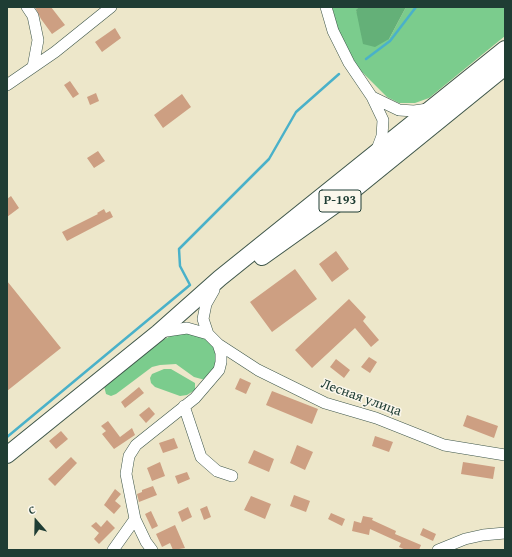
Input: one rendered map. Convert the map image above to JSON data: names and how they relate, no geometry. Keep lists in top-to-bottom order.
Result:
{
  "streets": {
    "highway": ["Р-193"],
    "street": ["Лесная улица"]
  },
  "north": "top"
}
